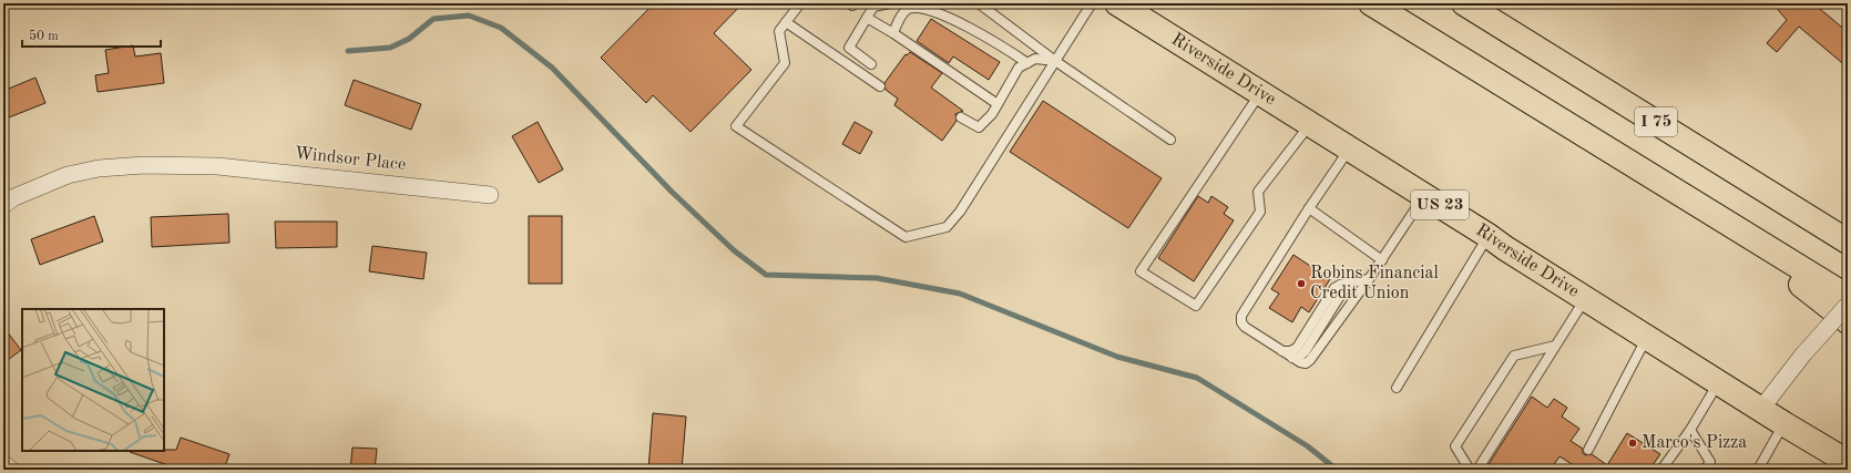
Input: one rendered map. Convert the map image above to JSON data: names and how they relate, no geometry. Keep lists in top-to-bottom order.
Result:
{
  "streets": {
    "main road": ["Riverside Drive", "I 75", "US 23"],
    "street": ["Windsor Place"]
  },
  "places": ["Robins Financial Credit Union", "Marco's Pizza"],
  "scale_bar": "50 m"
}
